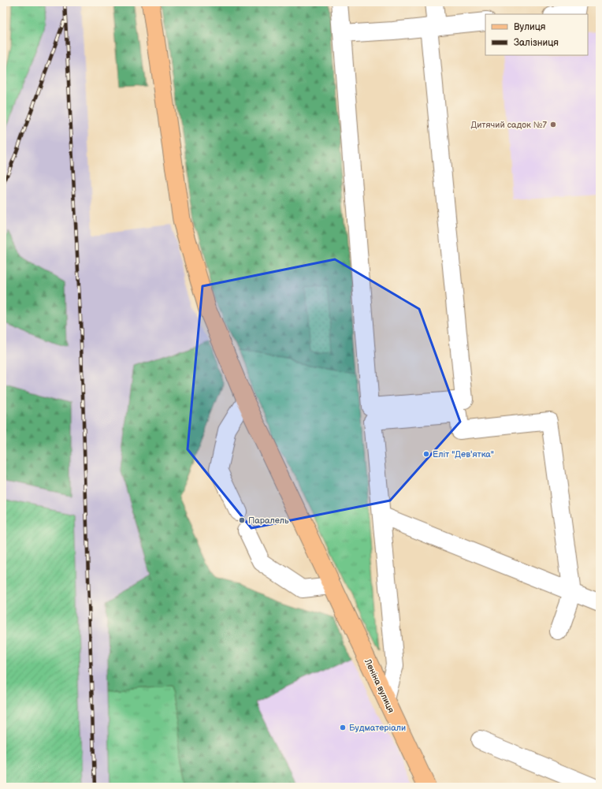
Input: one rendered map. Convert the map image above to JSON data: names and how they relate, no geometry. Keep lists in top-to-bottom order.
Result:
{
  "streets": {
    "main road": ["Леніна вулиця"]
  },
  "places": [
    "Дитячий садок №7",
    "Еліт \"Дев'ятка\"",
    "Паралель",
    "Будматеріали"
  ],
  "legend": ["Вулиця", "Залізниця"]
}
